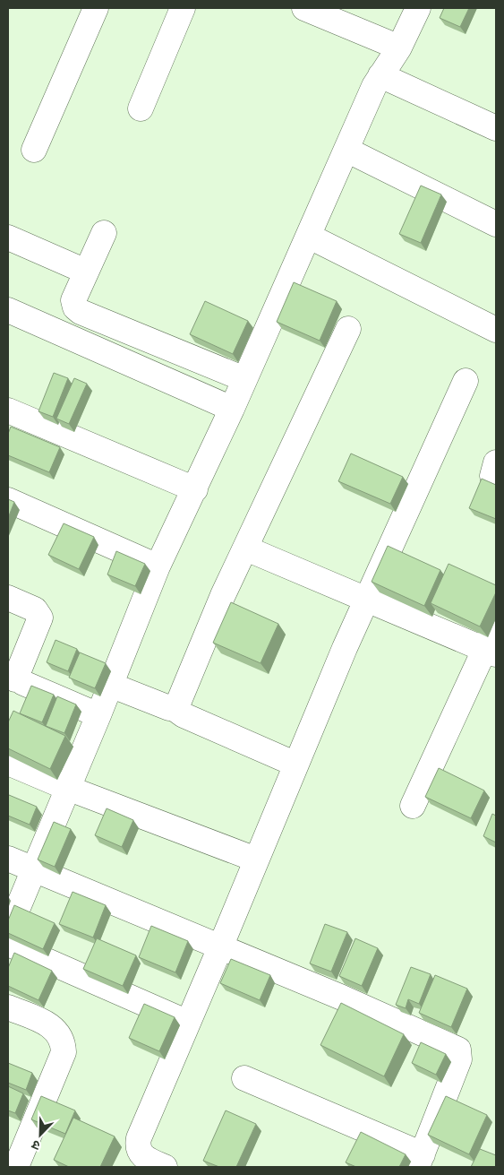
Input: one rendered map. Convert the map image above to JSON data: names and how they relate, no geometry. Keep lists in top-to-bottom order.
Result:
{
  "north": "bottom left"
}
